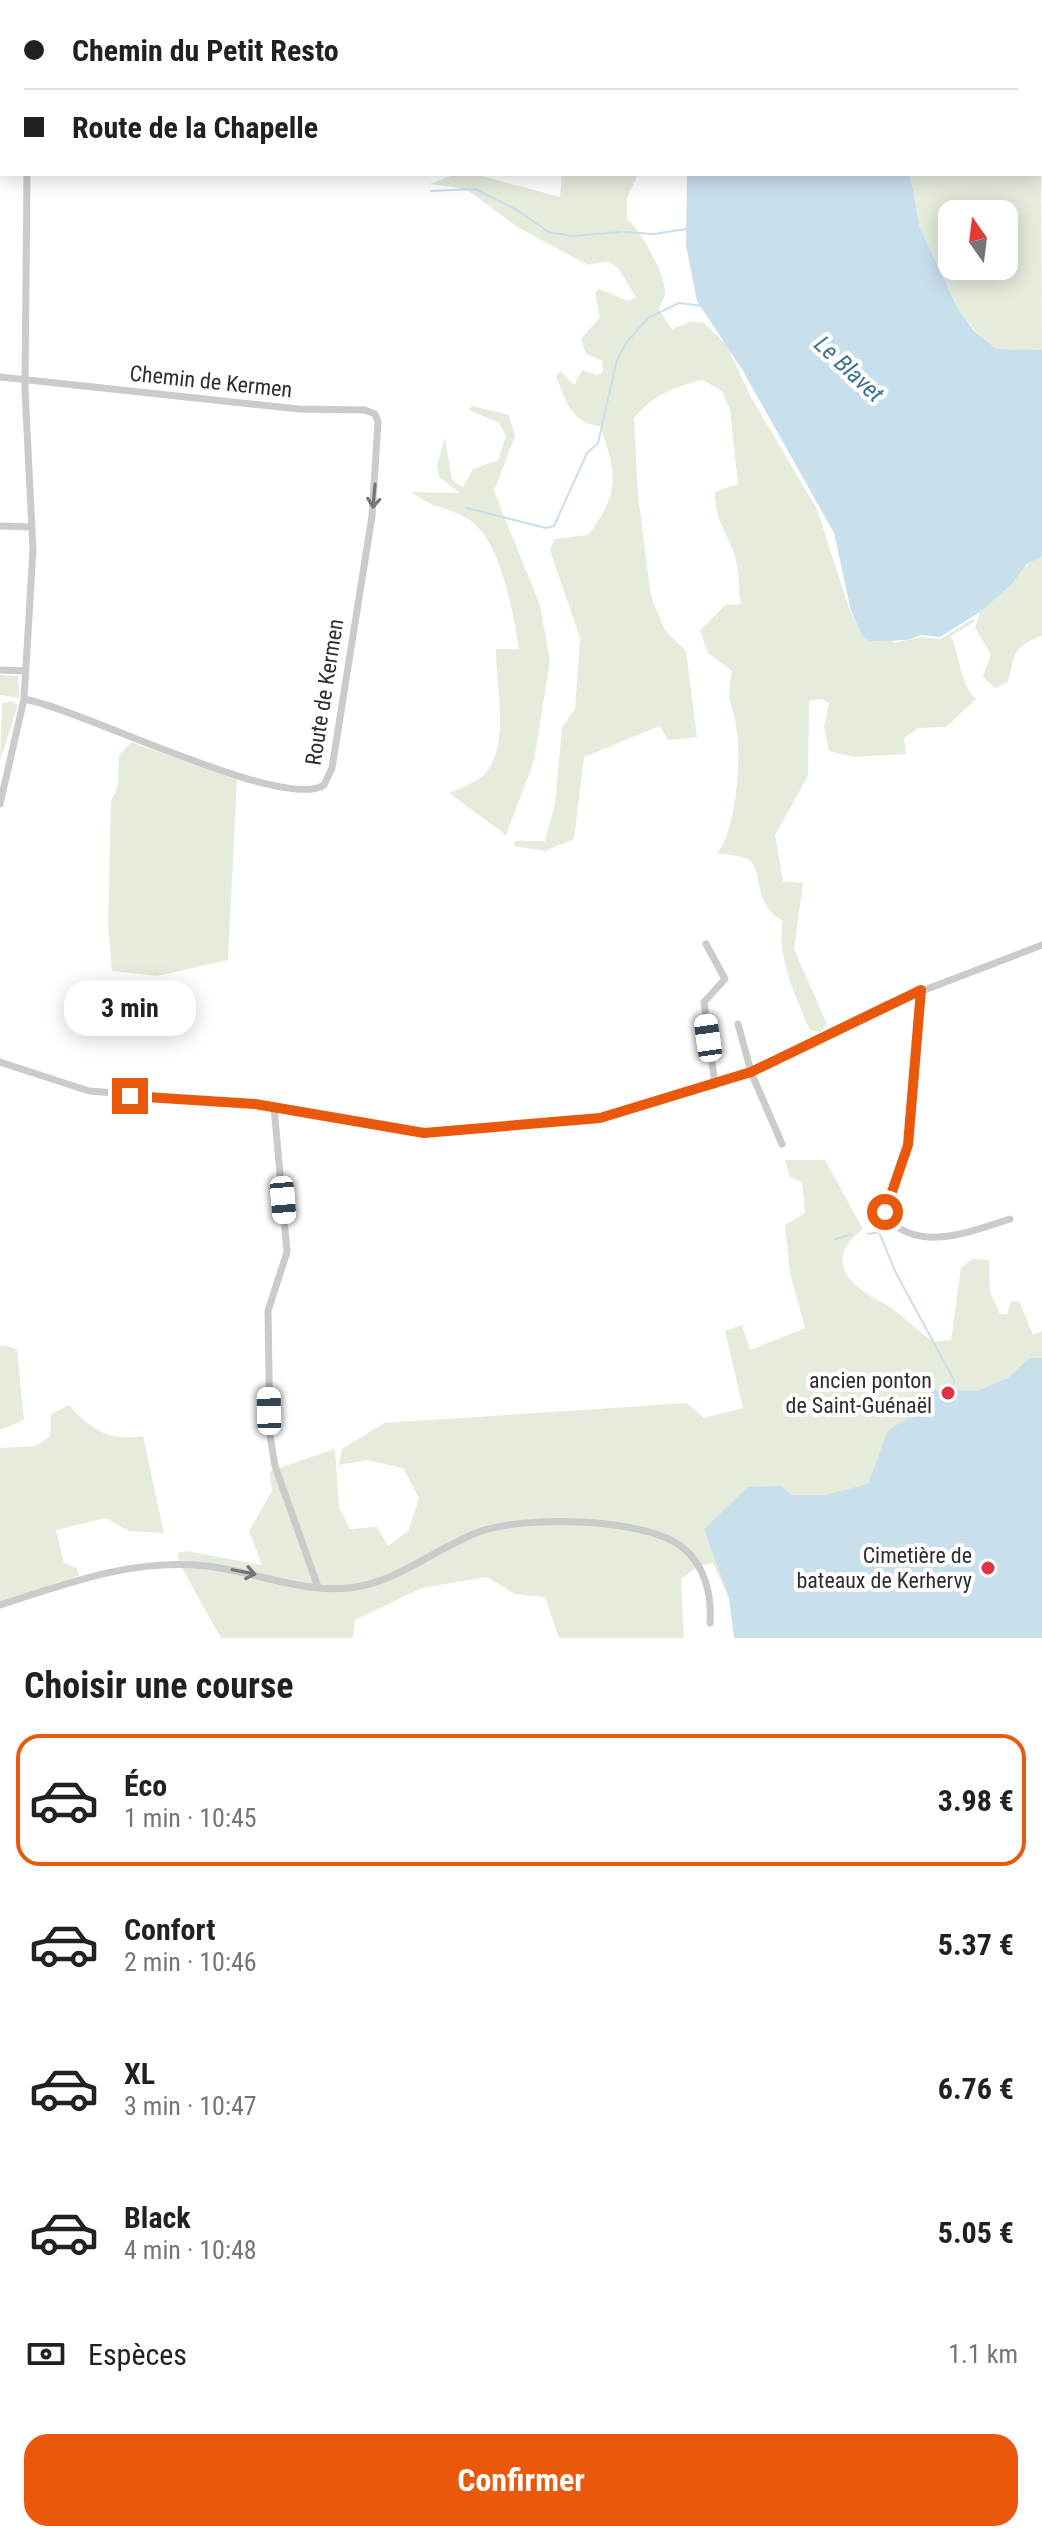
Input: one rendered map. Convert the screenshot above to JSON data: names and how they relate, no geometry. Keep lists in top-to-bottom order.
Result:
{
  "streets": {
    "street": ["Chemin de Kermen", "Route de Kermen"]
  },
  "crossings": [
    ["Chemin de Kermen", "Route de Kermen"]
  ],
  "water": ["Le Blavet"],
  "places": ["ancien ponton de Saint-Guénaël", "Cimetière de bateaux de Kerhervy"],
  "north": "top",
  "page": {
    "banner": ["Chemin du Petit Resto", "Route de la Chapelle"],
    "bubble": "3 min",
    "heading": "Choisir une course",
    "list": [
      {
        "name": "Éco",
        "note": "1 min · 10:45",
        "value": "3.98 €"
      },
      {
        "name": "Confort",
        "note": "2 min · 10:46",
        "value": "5.37 €"
      },
      {
        "name": "XL",
        "note": "3 min · 10:47",
        "value": "6.76 €"
      },
      {
        "name": "Black",
        "note": "4 min · 10:48",
        "value": "5.05 €"
      }
    ],
    "pay": ["Espèces", "1.1 km"],
    "buttons": "Confirmer"
  }
}
